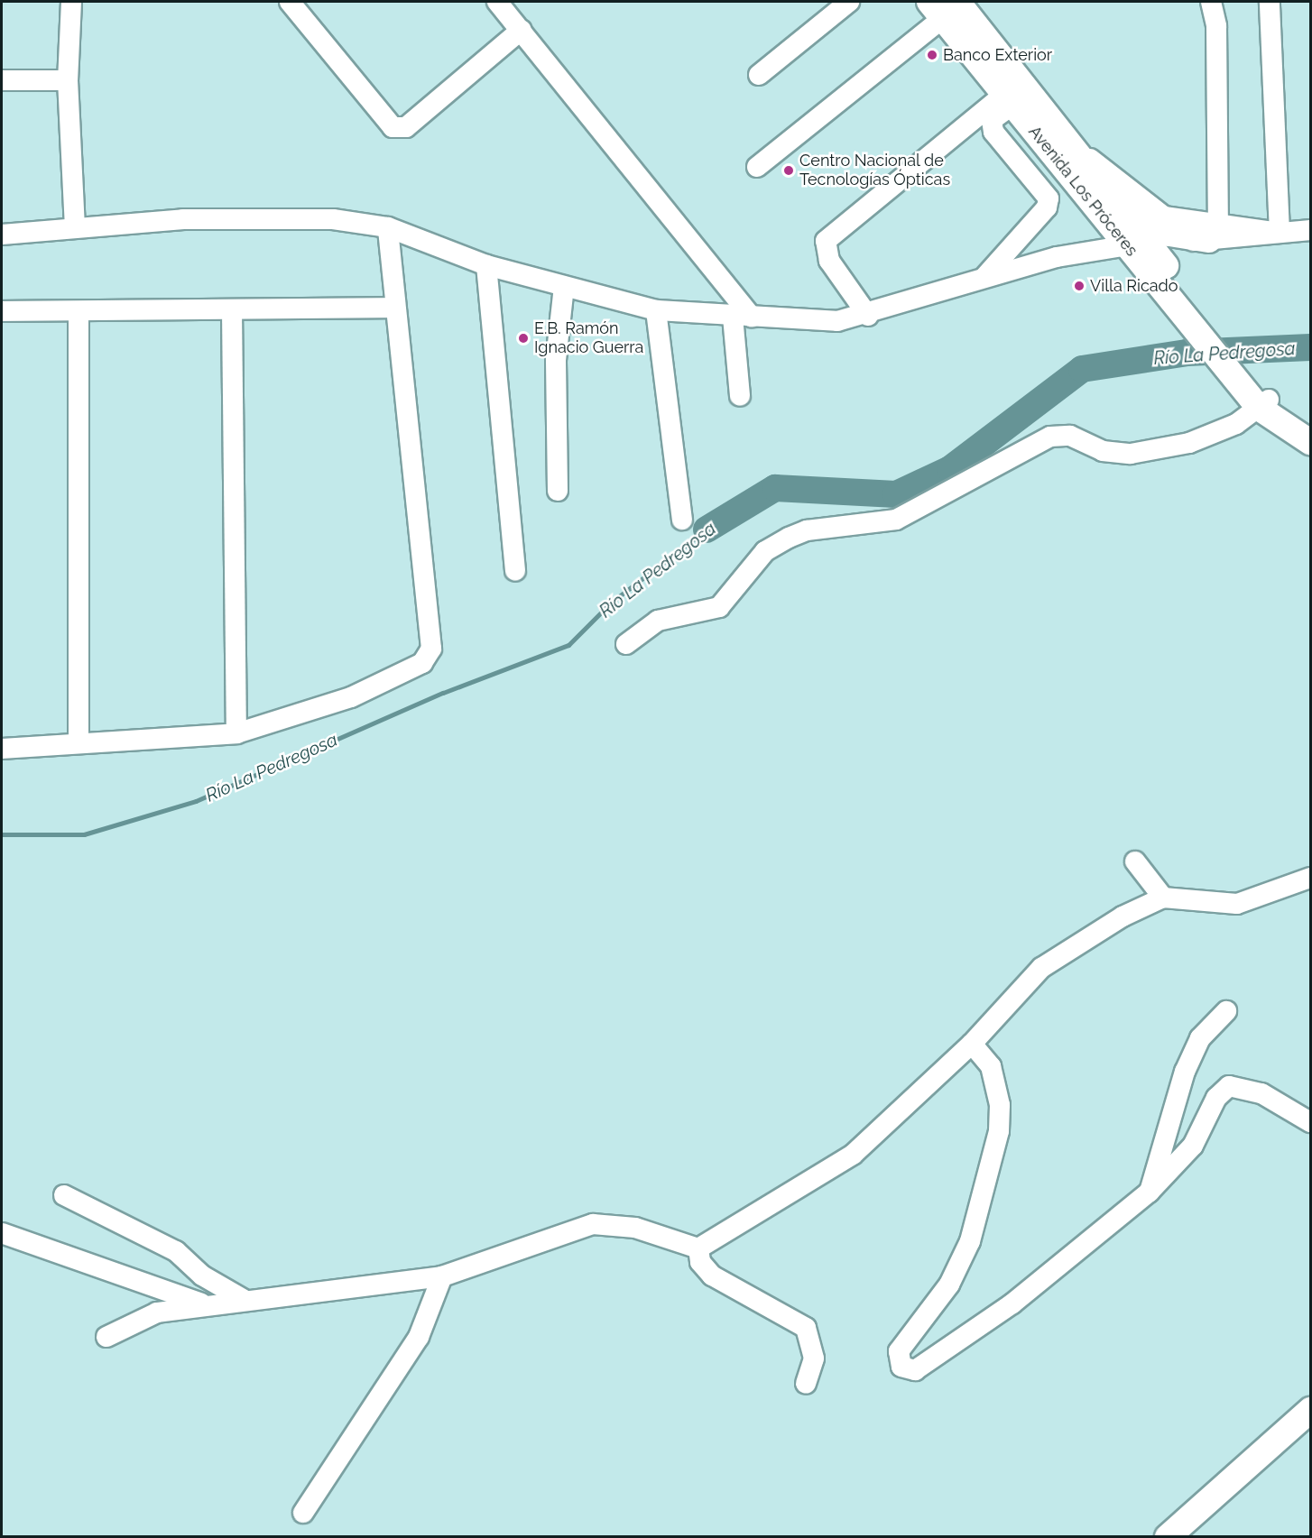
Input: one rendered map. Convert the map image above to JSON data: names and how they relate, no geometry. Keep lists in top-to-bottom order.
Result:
{
  "streets": {
    "main road": ["Avenida Los Próceres"]
  },
  "water": ["Río La Pedregosa"],
  "places": [
    "Banco Exterior",
    "Centro Nacional de Tecnologías Ópticas",
    "Villa Ricado",
    "E.B. Ramón Ignacio Guerra"
  ]
}
